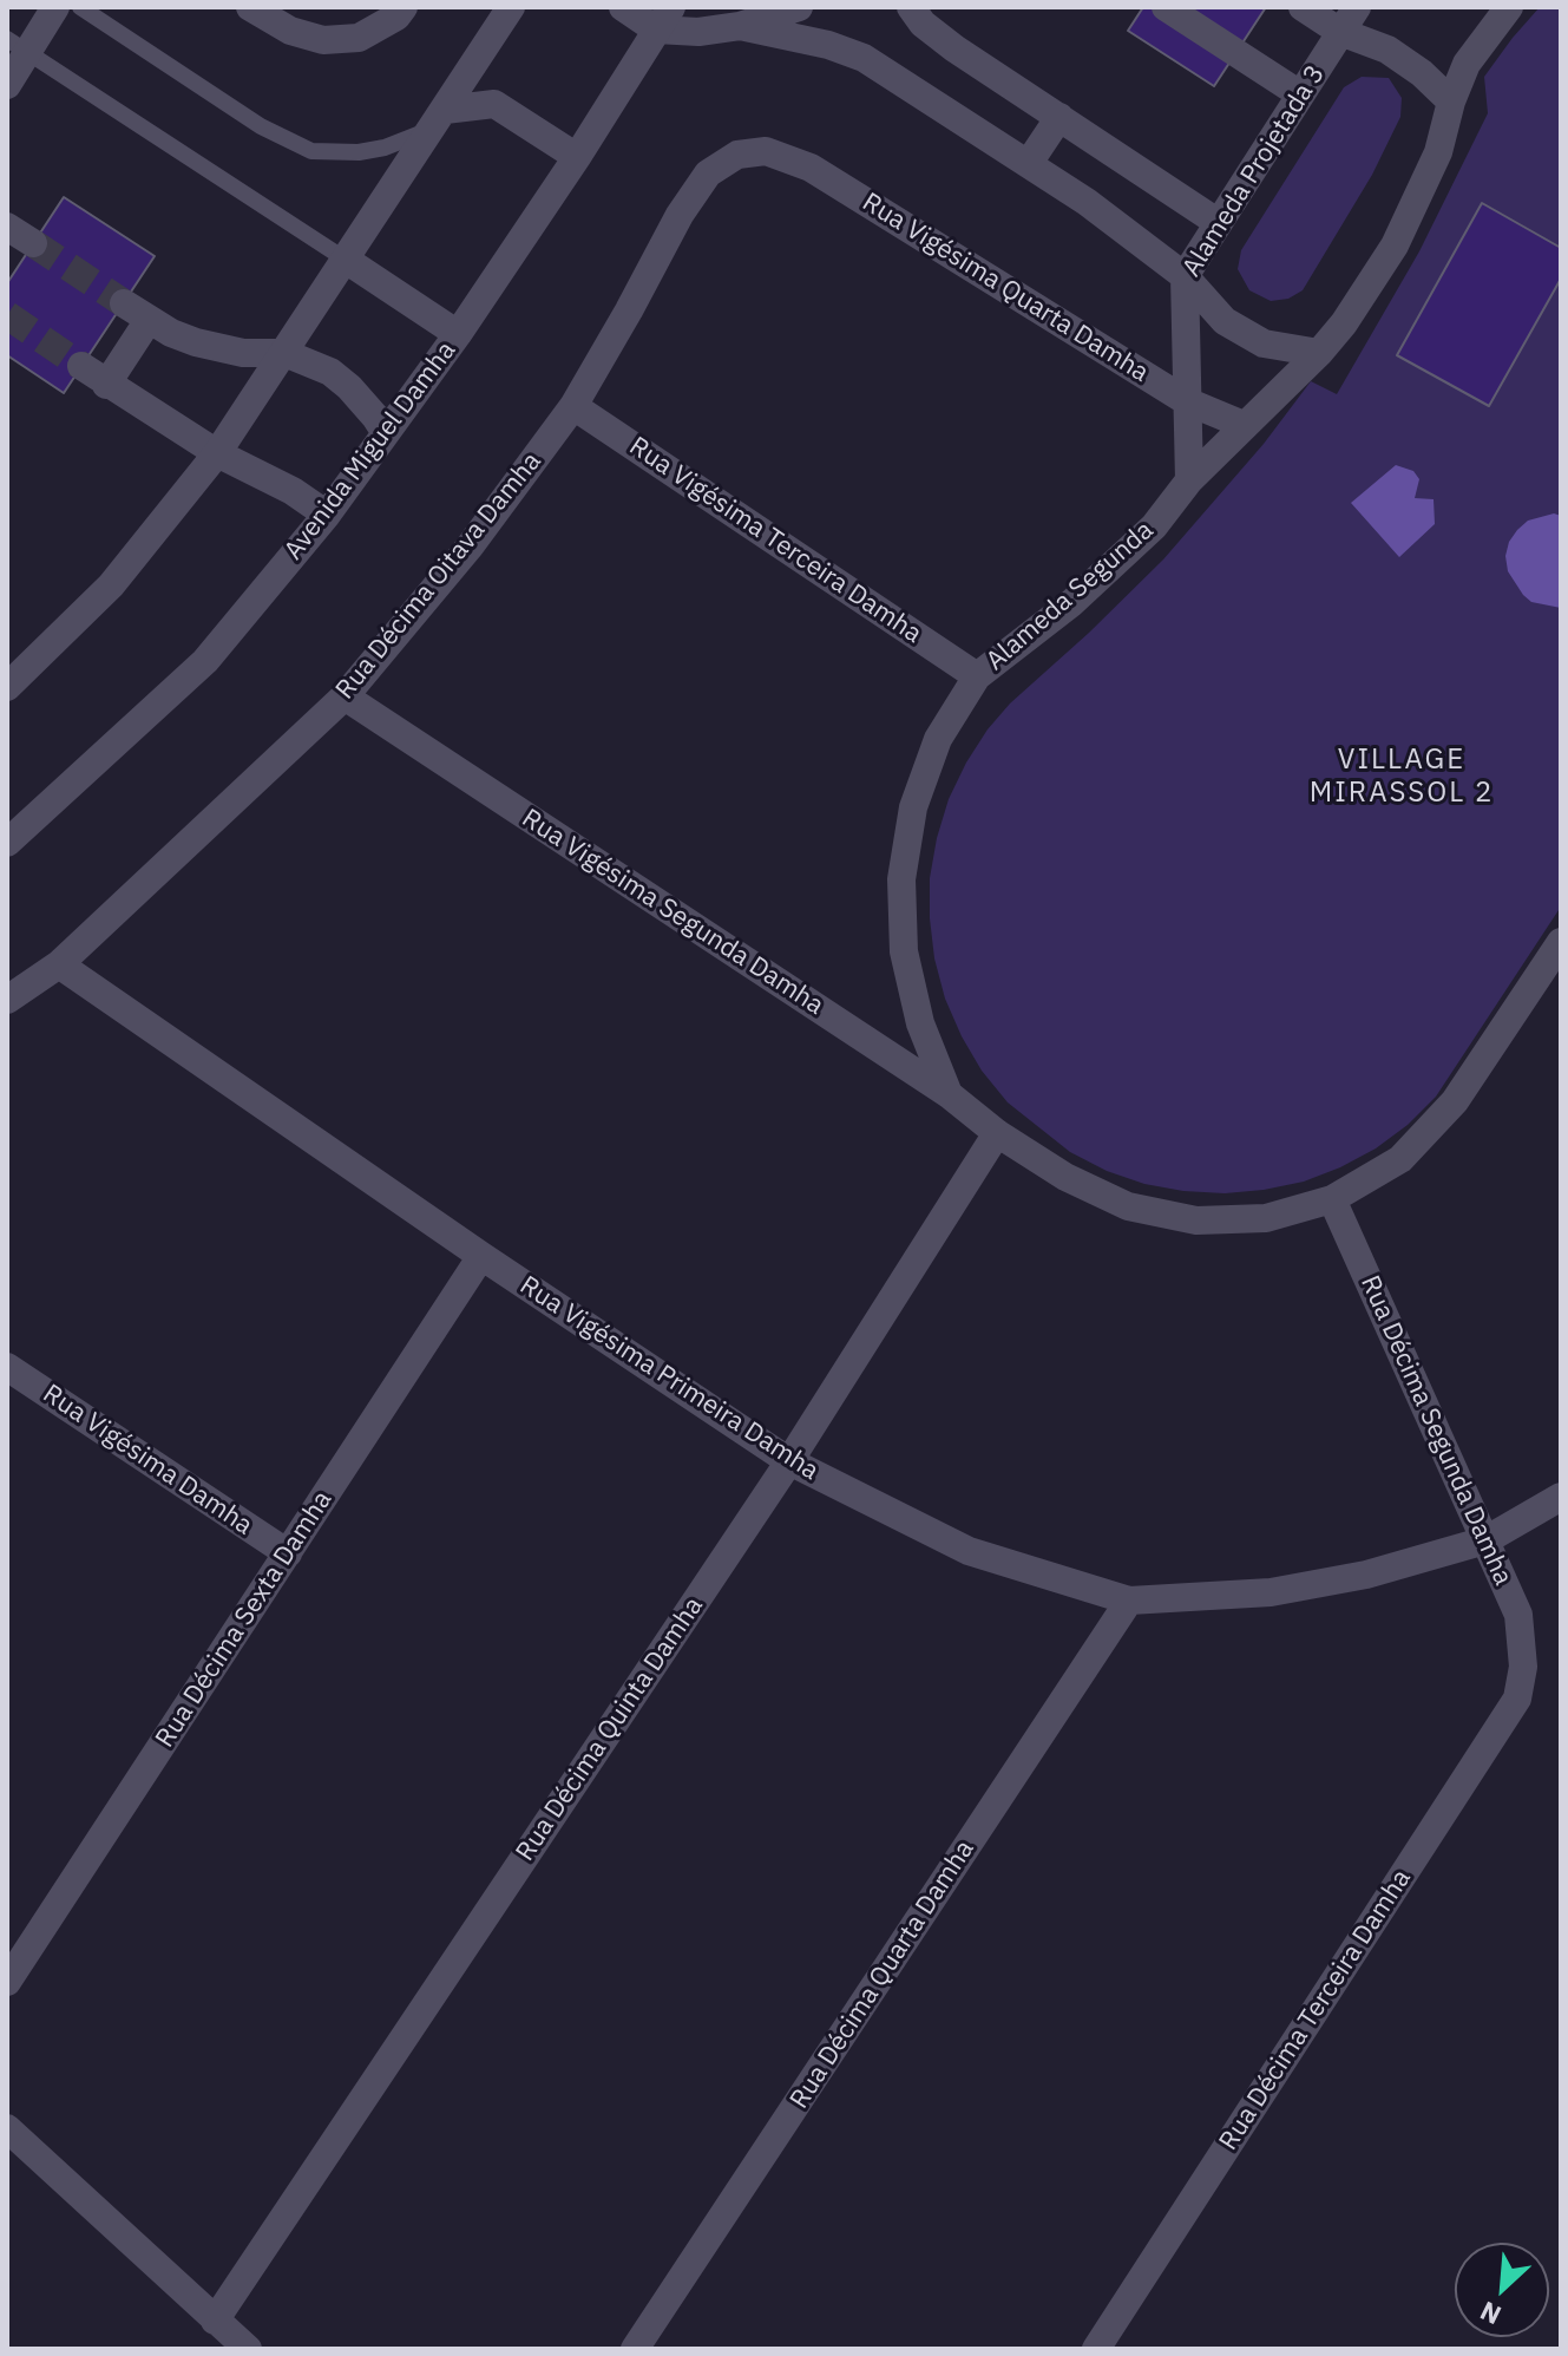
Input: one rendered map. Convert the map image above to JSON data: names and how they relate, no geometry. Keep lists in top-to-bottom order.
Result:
{
  "streets": {
    "street": [
      "Alameda Projetada 3",
      "Rua Vigésima Quarta Damha",
      "Avenida Miguel Damha",
      "Rua Vigésima Terceira Damha",
      "Rua Décima Oitava Damha",
      "Alameda Segunda",
      "Rua Vigésima Segunda Damha",
      "Rua Vigésima Primeira Damha",
      "Rua Décima Segunda Damha",
      "Rua Vigésima Damha",
      "Rua Décima Sexta Damha",
      "Rua Décima Quinta Damha",
      "Rua Décima Quarta Damha",
      "Rua Décima Terceira Damha"
    ]
  },
  "crossings": [
    ["Alameda Projetada 3", "Rua Vigésima Quarta Damha"],
    ["Rua Vigésima Quarta Damha", "Rua Décima Oitava Damha"],
    ["Rua Vigésima Quarta Damha", "Alameda Segunda"],
    ["Rua Vigésima Terceira Damha", "Rua Décima Oitava Damha"],
    ["Rua Vigésima Terceira Damha", "Alameda Segunda"],
    ["Rua Décima Oitava Damha", "Rua Vigésima Segunda Damha"],
    ["Rua Décima Oitava Damha", "Rua Vigésima Primeira Damha"],
    ["Alameda Segunda", "Rua Vigésima Segunda Damha"],
    ["Rua Vigésima Segunda Damha", "Rua Décima Segunda Damha"],
    ["Rua Vigésima Segunda Damha", "Rua Décima Quinta Damha"],
    ["Rua Vigésima Primeira Damha", "Rua Décima Segunda Damha"],
    ["Rua Vigésima Primeira Damha", "Rua Décima Sexta Damha"],
    ["Rua Vigésima Primeira Damha", "Rua Décima Quinta Damha"],
    ["Rua Vigésima Primeira Damha", "Rua Décima Quarta Damha"],
    ["Rua Décima Segunda Damha", "Rua Décima Terceira Damha"],
    ["Rua Vigésima Damha", "Rua Décima Sexta Damha"]
  ],
  "districts": ["VILLAGE MIRASSOL 2"],
  "north": "bottom left"
}
